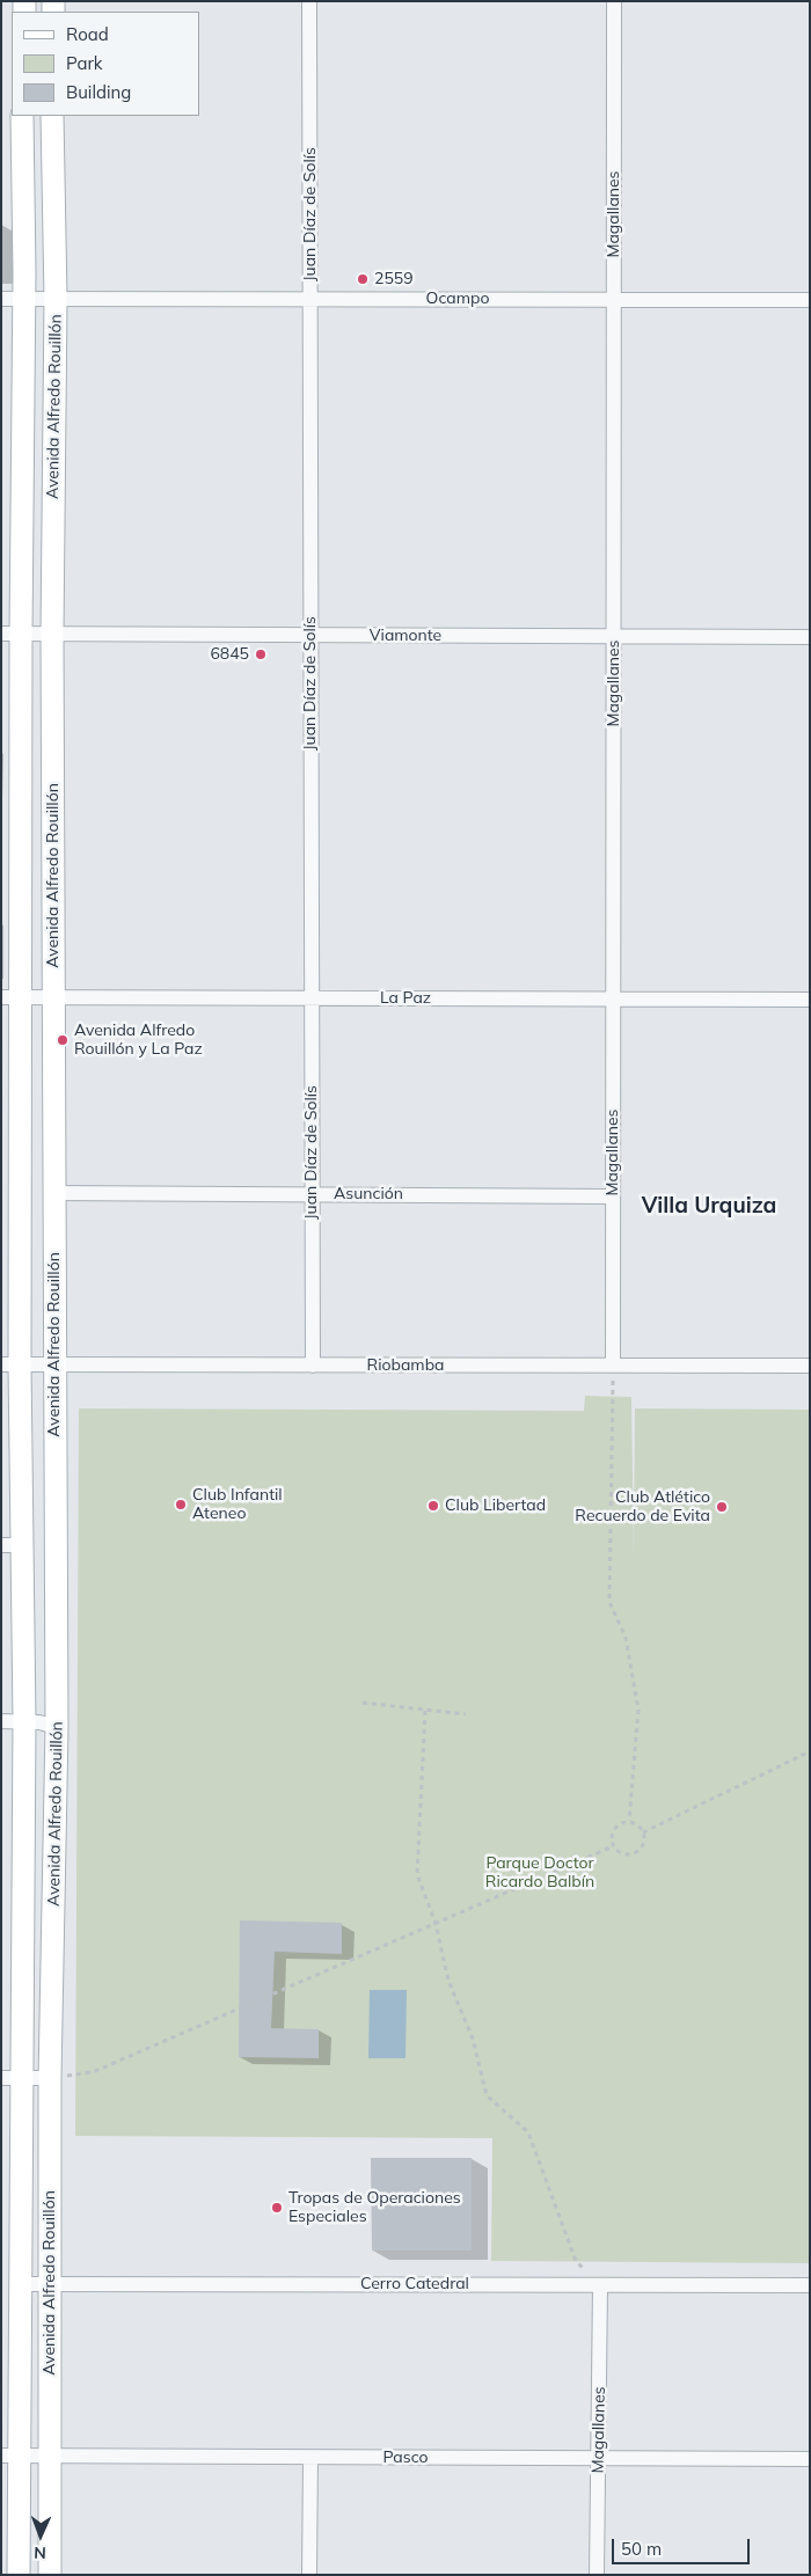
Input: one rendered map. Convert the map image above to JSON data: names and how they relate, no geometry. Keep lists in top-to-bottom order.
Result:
{
  "streets": {
    "street": [
      "Juan Díaz de Solís",
      "Magallanes",
      "Ocampo",
      "Avenida Alfredo Rouillón",
      "Viamonte",
      "La Paz",
      "Asunción",
      "Riobamba",
      "Cerro Catedral",
      "Pasco"
    ]
  },
  "crossings": [
    ["Juan Díaz de Solís", "Ocampo"],
    ["Juan Díaz de Solís", "Viamonte"],
    ["Juan Díaz de Solís", "La Paz"],
    ["Juan Díaz de Solís", "Asunción"],
    ["Juan Díaz de Solís", "Riobamba"],
    ["Magallanes", "Ocampo"],
    ["Magallanes", "Viamonte"],
    ["Magallanes", "La Paz"],
    ["Magallanes", "Asunción"],
    ["Magallanes", "Riobamba"],
    ["Magallanes", "Cerro Catedral"],
    ["Magallanes", "Pasco"],
    ["Ocampo", "Avenida Alfredo Rouillón"],
    ["Avenida Alfredo Rouillón", "Viamonte"],
    ["Avenida Alfredo Rouillón", "La Paz"],
    ["Avenida Alfredo Rouillón", "Asunción"],
    ["Avenida Alfredo Rouillón", "Riobamba"],
    ["Avenida Alfredo Rouillón", "Cerro Catedral"],
    ["Avenida Alfredo Rouillón", "Pasco"]
  ],
  "districts": ["Villa Urquiza"],
  "parks": ["Parque Doctor Ricardo Balbín"],
  "places": [
    "2559",
    "6845",
    "Avenida Alfredo Rouillón y La Paz",
    "Club Infantil Ateneo",
    "Club Libertad",
    "Club Atlético Recuerdo de Evita",
    "Tropas de Operaciones Especiales"
  ],
  "legend": ["Road", "Park", "Building"],
  "scale_bar": "50 m",
  "north": "bottom"
}
